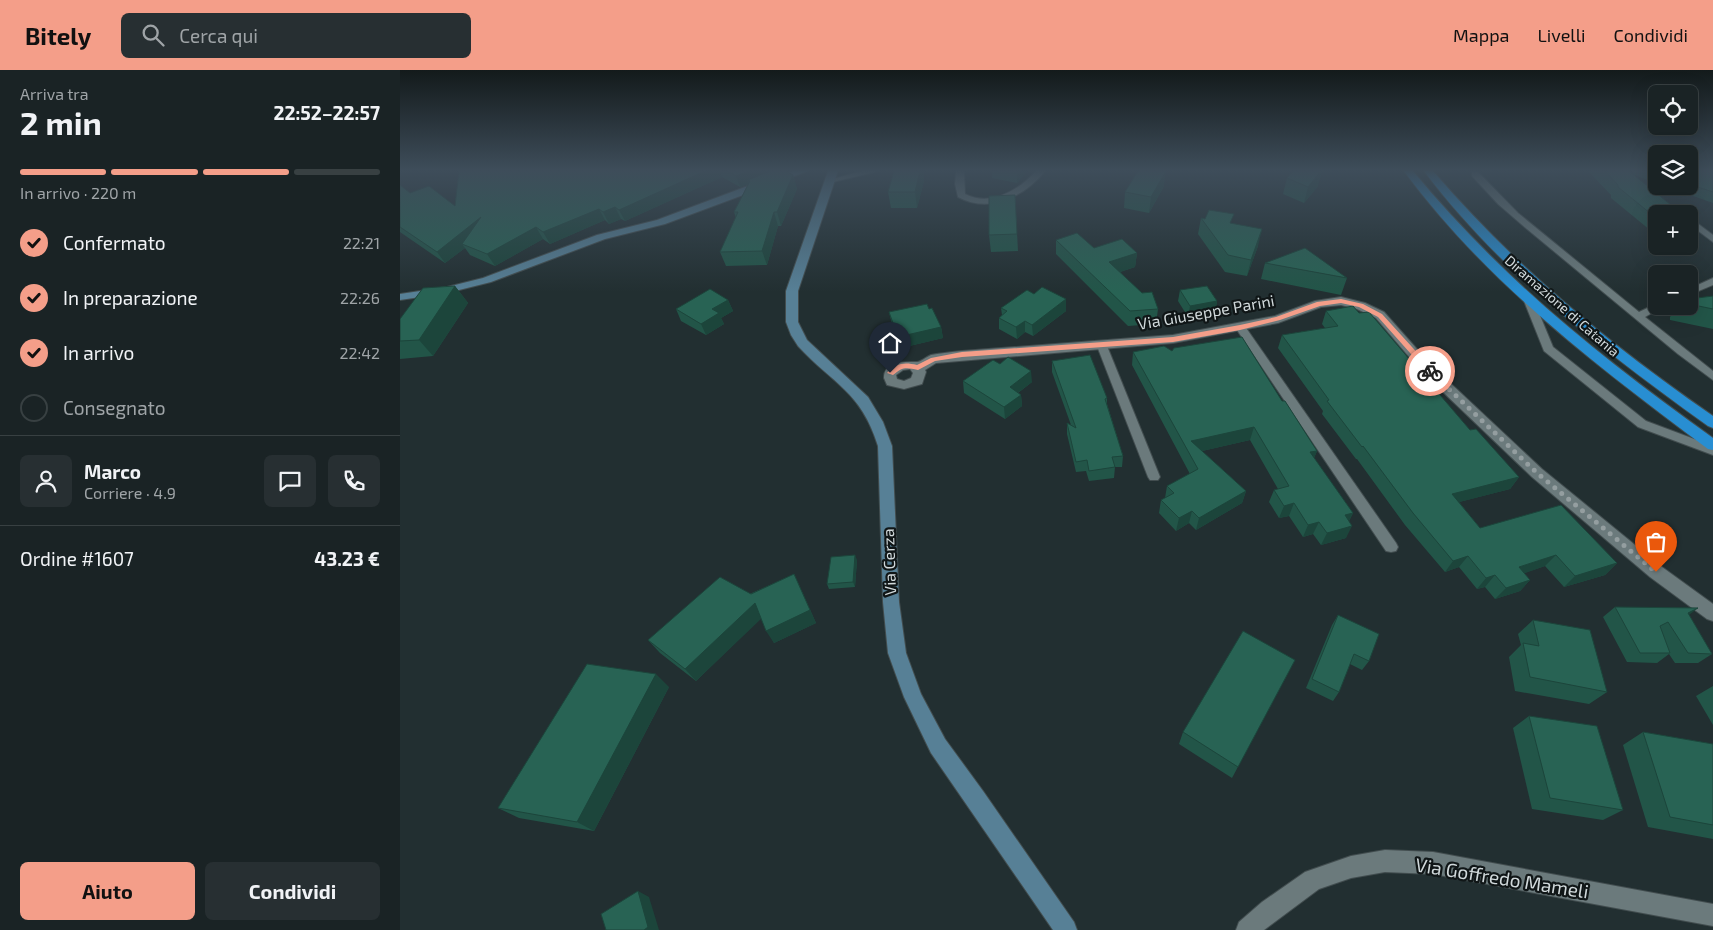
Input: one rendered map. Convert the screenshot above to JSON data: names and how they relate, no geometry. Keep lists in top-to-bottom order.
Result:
{
  "streets": {
    "highway": ["Diramazione di Catania"],
    "main road": ["Via Cerza"],
    "street": ["Via Giuseppe Parini", "Via Goffredo Mameli"]
  },
  "page": {
    "header": "Bitely",
    "search": "Cerca qui",
    "nav": ["Mappa", "Livelli", "Condividi"],
    "heading": ["2 min", "Arriva tra", "22:52–22:57"],
    "panel": [
      "Marco",
      "Corriere · 4.9",
      "Ordine #1607",
      "43.23 €"
    ],
    "map_buttons": ["+", "−"],
    "bar": "In arrivo · 220 m",
    "list": [
      ["Confermato", "22:21"],
      ["In preparazione", "22:26"],
      ["In arrivo", "22:42"],
      "Consegnato"
    ],
    "buttons": ["Aiuto", "Condividi"]
  }
}
